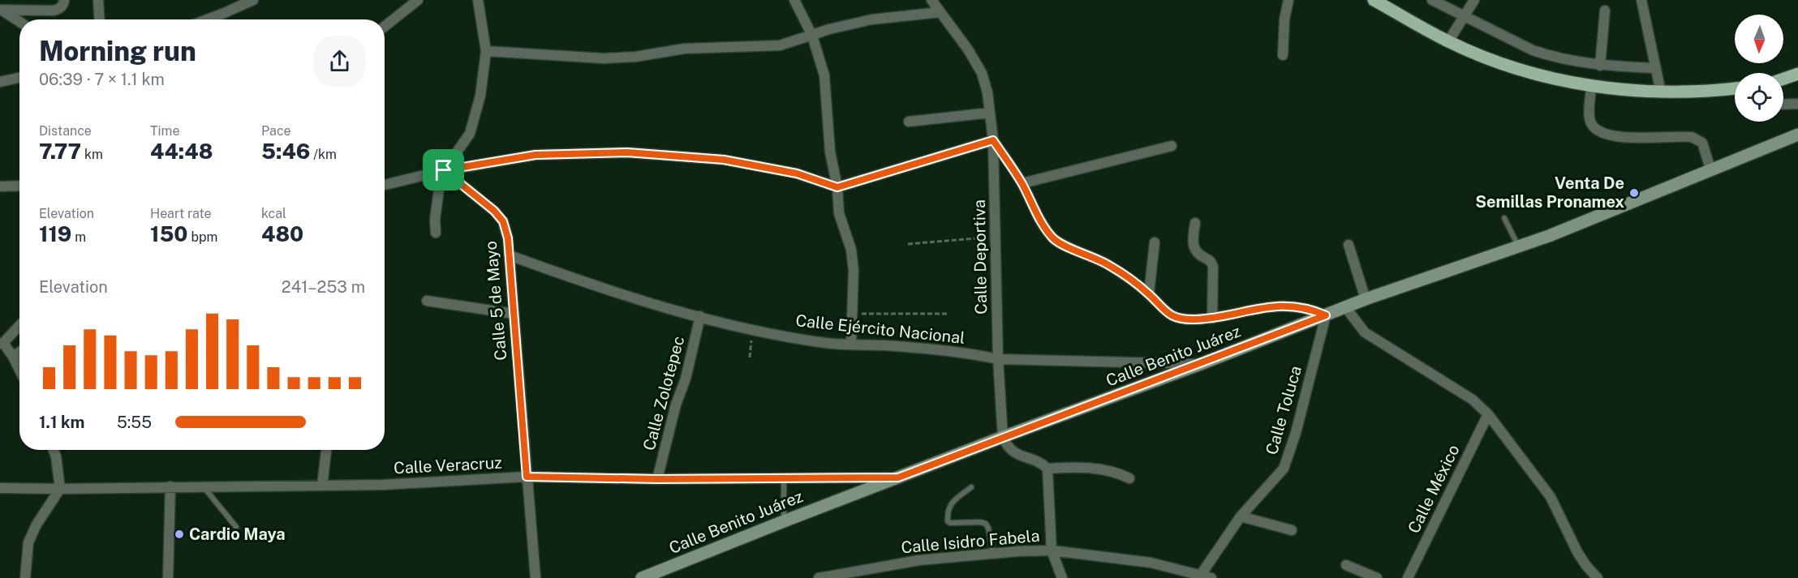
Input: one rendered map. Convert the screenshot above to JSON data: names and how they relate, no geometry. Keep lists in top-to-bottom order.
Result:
{
  "streets": {
    "main road": ["Calle Benito Juárez"],
    "street": [
      "Calle Deportiva",
      "Calle 5 de Mayo",
      "Calle Ejército Nacional",
      "Calle Zolotepec",
      "Calle Toluca",
      "Calle Veracruz",
      "Calle México",
      "Calle Isidro Fabela"
    ]
  },
  "crossings": [
    ["Calle Deportiva", "Calle Ejército Nacional"],
    ["Calle Deportiva", "Calle Benito Juárez"],
    ["Calle 5 de Mayo", "Calle Ejército Nacional"],
    ["Calle 5 de Mayo", "Calle Veracruz"],
    ["Calle Ejército Nacional", "Calle Benito Juárez"],
    ["Calle Ejército Nacional", "Calle Zolotepec"],
    ["Calle Benito Juárez", "Calle Toluca"],
    ["Calle Benito Juárez", "Calle Veracruz"],
    ["Calle Zolotepec", "Calle Veracruz"],
    ["Calle Toluca", "Calle Isidro Fabela"]
  ],
  "places": ["Venta De Semillas Pronamex", "Cardio Maya"],
  "north": "bottom",
  "page": {
    "heading": ["Morning run", "06:39 · 7 × 1.1 km"],
    "stats": [
      ["Distance", "7.77 km"],
      ["Time", "44:48"],
      ["Pace", "5:46 /km"],
      ["Elevation", "119 m"],
      ["Heart rate", "150 bpm"],
      ["kcal", "480"]
    ],
    "chart": ["Elevation", "241–253 m"],
    "list": [
      {
        "name": "1.1 km",
        "note": "5:55"
      }
    ]
  }
}
